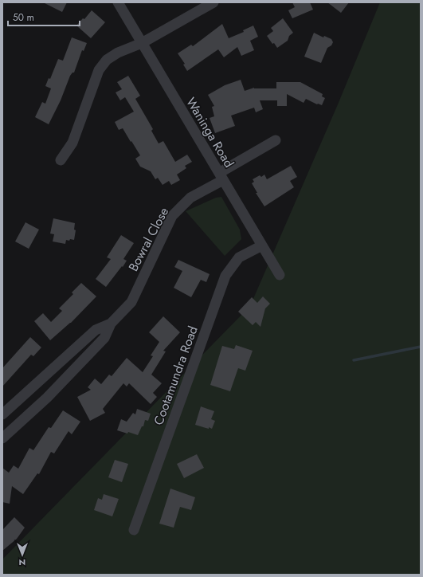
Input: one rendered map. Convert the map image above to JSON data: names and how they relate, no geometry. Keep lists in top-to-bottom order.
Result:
{
  "streets": {
    "street": ["Waninga Road", "Bowral Close", "Cootamundra Road"]
  },
  "crossings": [
    ["Waninga Road", "Bowral Close"],
    ["Waninga Road", "Cootamundra Road"]
  ],
  "scale_bar": "50 m",
  "north": "bottom"
}
